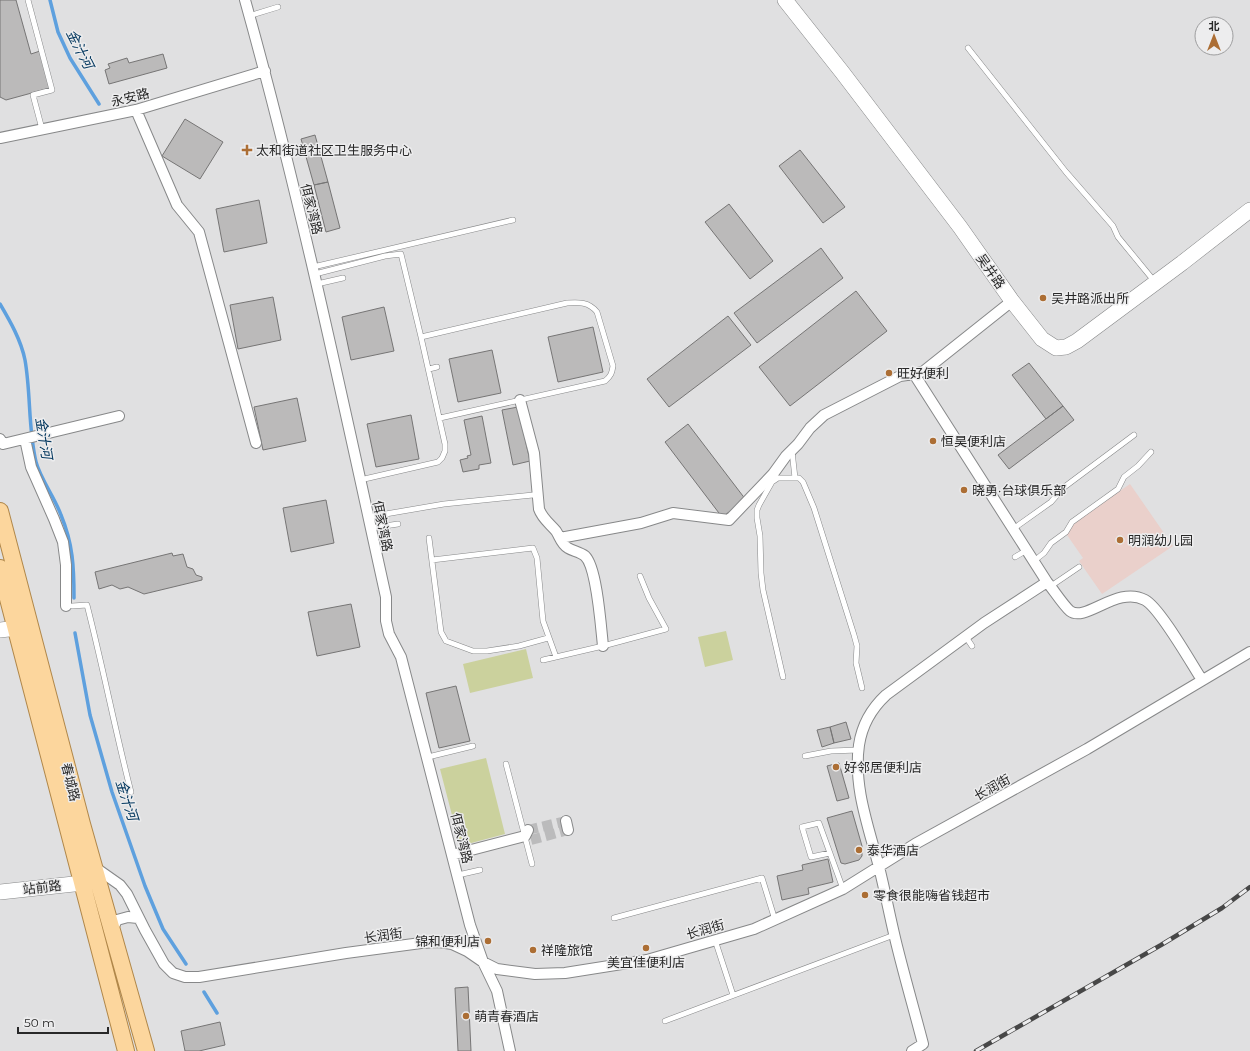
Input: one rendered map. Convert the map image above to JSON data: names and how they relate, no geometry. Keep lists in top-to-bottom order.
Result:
{
  "streets": {
    "main road": ["春城路"],
    "street": [
      "永安路",
      "佴家湾路",
      "吴井路",
      "长润街",
      "站前路"
    ]
  },
  "crossings": [
    ["永安路", "佴家湾路"],
    ["佴家湾路", "长润街"],
    ["春城路", "长润街"],
    ["春城路", "站前路"]
  ],
  "water": ["金汁河"],
  "places": {
    "health": ["太和街道社区卫生服务中心"],
    "other": [
      "吴井路派出所",
      "旺好便利",
      "恒昊便利店",
      "晓勇·台球俱乐部",
      "明润幼儿园",
      "好邻居便利店",
      "泰华酒店",
      "零食很能嗨省钱超市",
      "锦和便利店",
      "美宜佳便利店",
      "祥隆旅馆",
      "萌青春酒店"
    ]
  },
  "scale_bar": "50 m",
  "north": "top"
}
